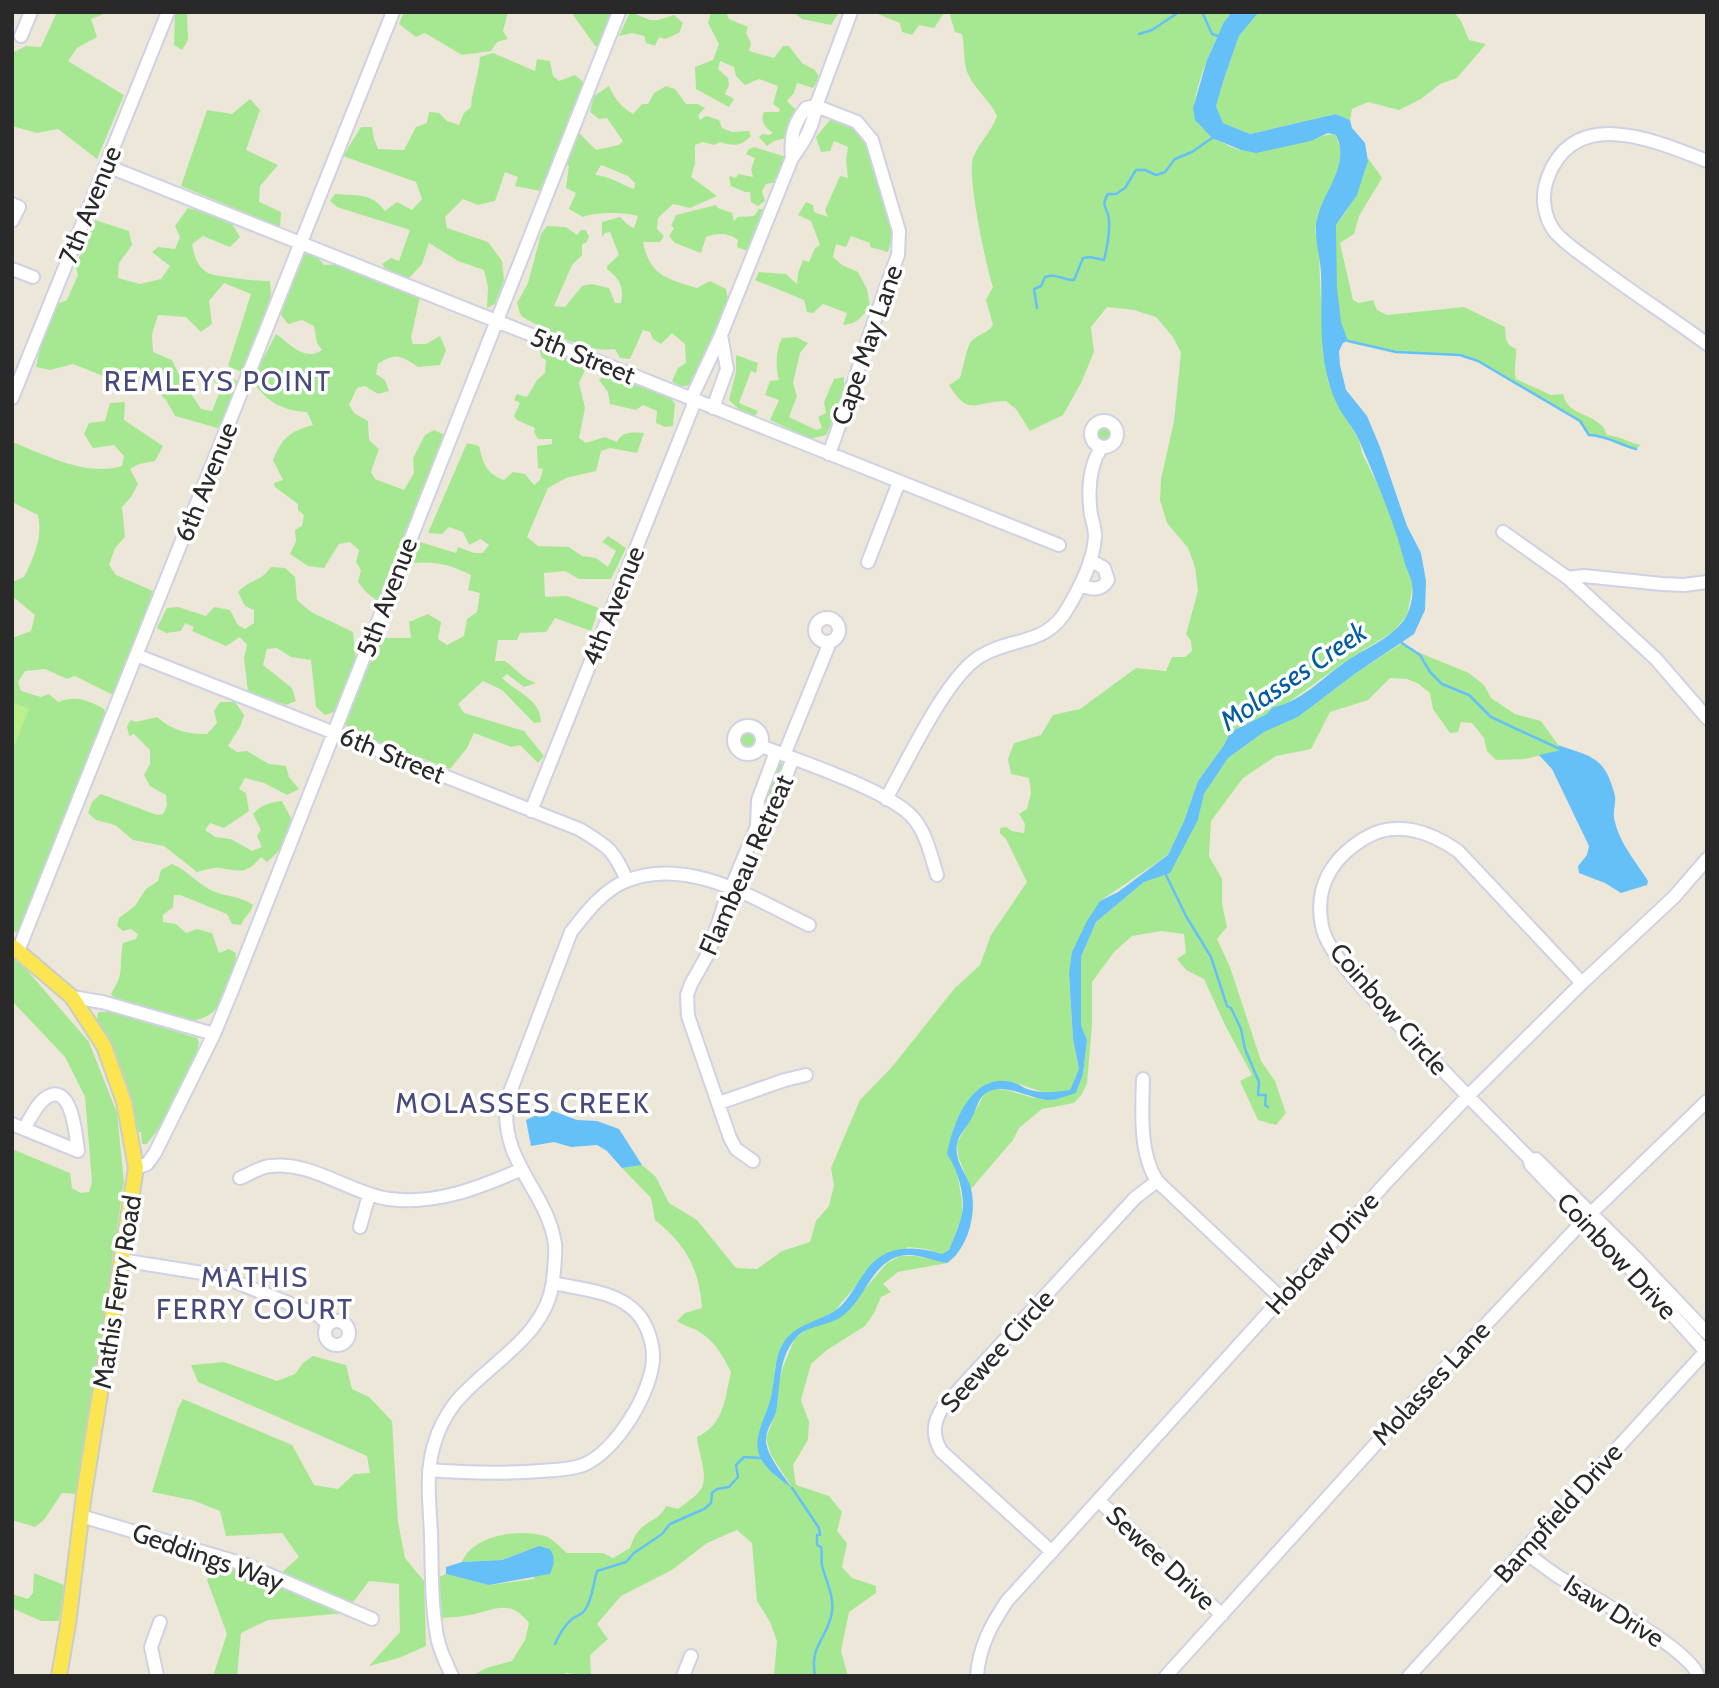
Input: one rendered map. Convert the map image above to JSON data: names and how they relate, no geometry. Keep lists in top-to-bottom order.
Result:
{
  "streets": {
    "main road": ["Mathis Ferry Road"],
    "street": [
      "7th Avenue",
      "Cape May Lane",
      "5th Street",
      "6th Avenue",
      "5th Avenue",
      "4th Avenue",
      "6th Street",
      "Flambeau Retreat",
      "Coinbow Circle",
      "Hobcaw Drive",
      "Coinbow Drive",
      "Seewee Circle",
      "Molasses Lane",
      "Bampfield Drive",
      "Geddings Way",
      "Sewee Drive",
      "Isaw Drive"
    ]
  },
  "crossings": [
    ["7th Avenue", "5th Street"],
    ["Cape May Lane", "5th Street"],
    ["Cape May Lane", "4th Avenue"],
    ["5th Street", "6th Avenue"],
    ["5th Street", "5th Avenue"],
    ["5th Street", "4th Avenue"],
    ["6th Avenue", "6th Street"],
    ["6th Avenue", "Mathis Ferry Road"],
    ["5th Avenue", "6th Street"],
    ["5th Avenue", "Mathis Ferry Road"],
    ["4th Avenue", "6th Street"],
    ["Coinbow Circle", "Hobcaw Drive"],
    ["Coinbow Circle", "Coinbow Drive"],
    ["Hobcaw Drive", "Coinbow Drive"],
    ["Hobcaw Drive", "Seewee Circle"],
    ["Hobcaw Drive", "Sewee Drive"],
    ["Coinbow Drive", "Molasses Lane"],
    ["Coinbow Drive", "Bampfield Drive"],
    ["Mathis Ferry Road", "Geddings Way"],
    ["Molasses Lane", "Sewee Drive"],
    ["Bampfield Drive", "Isaw Drive"]
  ],
  "districts": ["REMLEYS POINT", "MOLASSES CREEK", "MATHIS FERRY COURT"],
  "water": ["Molasses Creek"]
}
